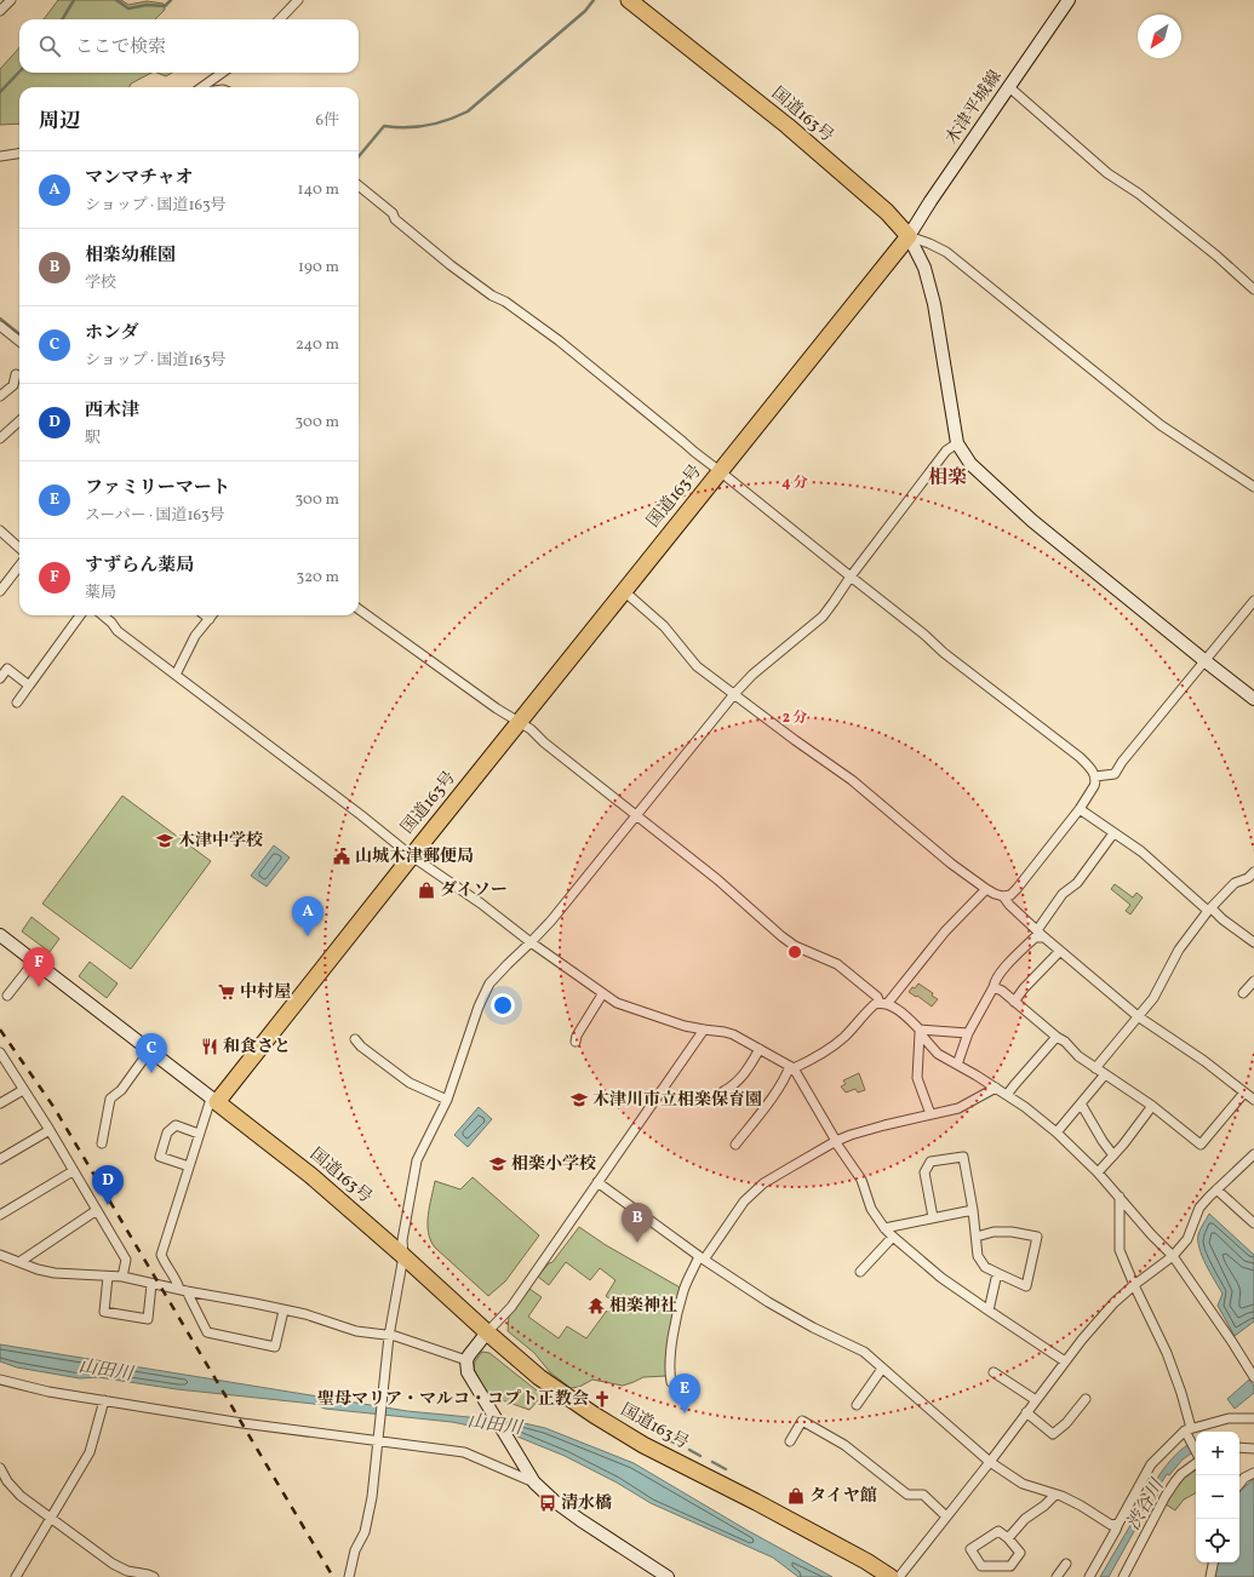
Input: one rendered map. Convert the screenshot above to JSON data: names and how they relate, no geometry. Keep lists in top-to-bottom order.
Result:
{
  "streets": {
    "highway": ["国道163号"],
    "street": ["木津平城線"]
  },
  "crossings": [
    ["木津平城線", "国道163号"]
  ],
  "districts": ["相楽"],
  "water": ["山田川", "渋谷川"],
  "places": {
    "school or university": ["木津中学校", "木津川市立相楽保育園", "相楽小学校"],
    "public building": ["山城木津郵便局"],
    "shop": ["ダイソー", "タイヤ館"],
    "supermarket": ["中村屋"],
    "restaurant": ["和食さと"],
    "temple": ["相楽神社"],
    "church": ["聖母マリア・マルコ・コプト正教会"],
    "bus stop": ["清水橋"]
  },
  "north": "bottom left",
  "page": {
    "search": "ここで検索",
    "heading": ["周辺", "6件"],
    "list": [
      {
        "mark": "A",
        "name": "マンマチャオ",
        "note": "ショップ · 国道163号",
        "value": "140 m"
      },
      {
        "mark": "B",
        "name": "相楽幼稚園",
        "note": "学校",
        "value": "190 m"
      },
      {
        "mark": "C",
        "name": "ホンダ",
        "note": "ショップ · 国道163号",
        "value": "240 m"
      },
      {
        "mark": "D",
        "name": "西木津",
        "note": "駅",
        "value": "300 m"
      },
      {
        "mark": "E",
        "name": "ファミリーマート",
        "note": "スーパー · 国道163号",
        "value": "300 m"
      },
      {
        "mark": "F",
        "name": "すずらん薬局",
        "note": "薬局",
        "value": "320 m"
      }
    ],
    "pins": [
      "A",
      "F",
      "C",
      "D",
      "B",
      "E"
    ],
    "map_buttons": ["+", "−"]
  },
  "rings": ["4 分", "2 分"]
}
